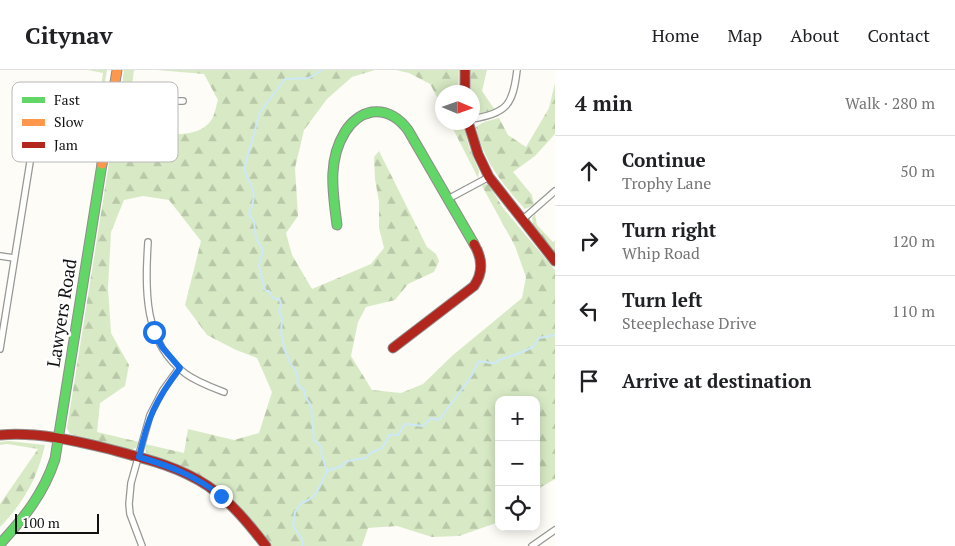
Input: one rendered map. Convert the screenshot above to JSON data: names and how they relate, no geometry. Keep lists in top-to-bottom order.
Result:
{
  "streets": {
    "street": ["Lawyers Road"]
  },
  "legend": ["Fast", "Slow", "Jam"],
  "scale_bar": "100 m",
  "north": "right",
  "page": {
    "header": "Citynav",
    "nav": [
      "Home",
      "Map",
      "About",
      "Contact"
    ],
    "heading": ["4 min", "Walk · 280 m"],
    "list": [
      ["Continue", "Trophy Lane", "50 m"],
      ["Turn right", "Whip Road", "120 m"],
      ["Turn left", "Steeplechase Drive", "110 m"],
      "Arrive at destination"
    ],
    "map_buttons": ["+", "−"],
    "scale": "100 m"
  }
}
